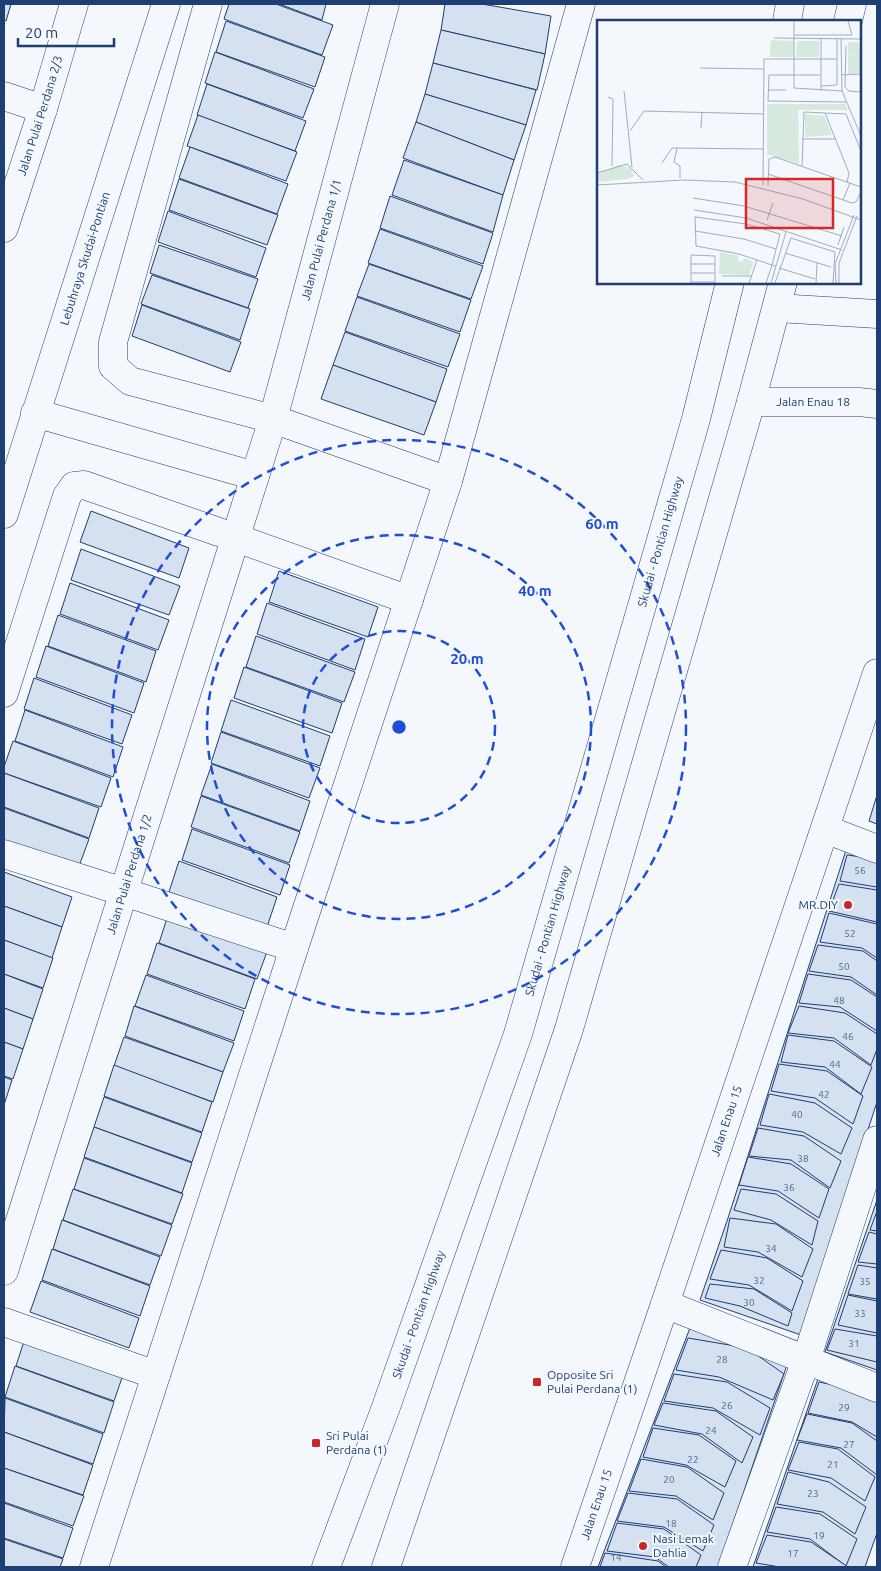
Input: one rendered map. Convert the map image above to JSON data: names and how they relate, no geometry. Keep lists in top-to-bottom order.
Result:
{
  "streets": {
    "main road": [
      "Jalan Pulai Perdana 2/3",
      "Jalan Pulai Perdana 1/1",
      "Lebuhraya Skudai-Pontian",
      "Jalan Enau 18",
      "Skudai - Pontian Highway",
      "Jalan Pulai Perdana 1/2",
      "Jalan Enau 15"
    ]
  },
  "crossings": [
    ["Jalan Pulai Perdana 1/1", "Jalan Pulai Perdana 1/2"]
  ],
  "places": {
    "other": ["MR.DIY", "Nasi Lemak Dahlia"],
    "transit": ["Opposite Sri Pulai Perdana (1)", "Sri Pulai Perdana (1)"]
  },
  "house_numbers": [
    "56",
    "52",
    "50",
    "48",
    "46",
    "44",
    "42",
    "40",
    "38",
    "36",
    "34",
    "32",
    "35",
    "30",
    "33",
    "31",
    "28",
    "26",
    "29",
    "24",
    "27",
    "22",
    "21",
    "20",
    "23",
    "18",
    "19",
    "17",
    "14"
  ],
  "scale_bar": "20 m",
  "rings": ["60 m", "40 m", "20 m"]
}
